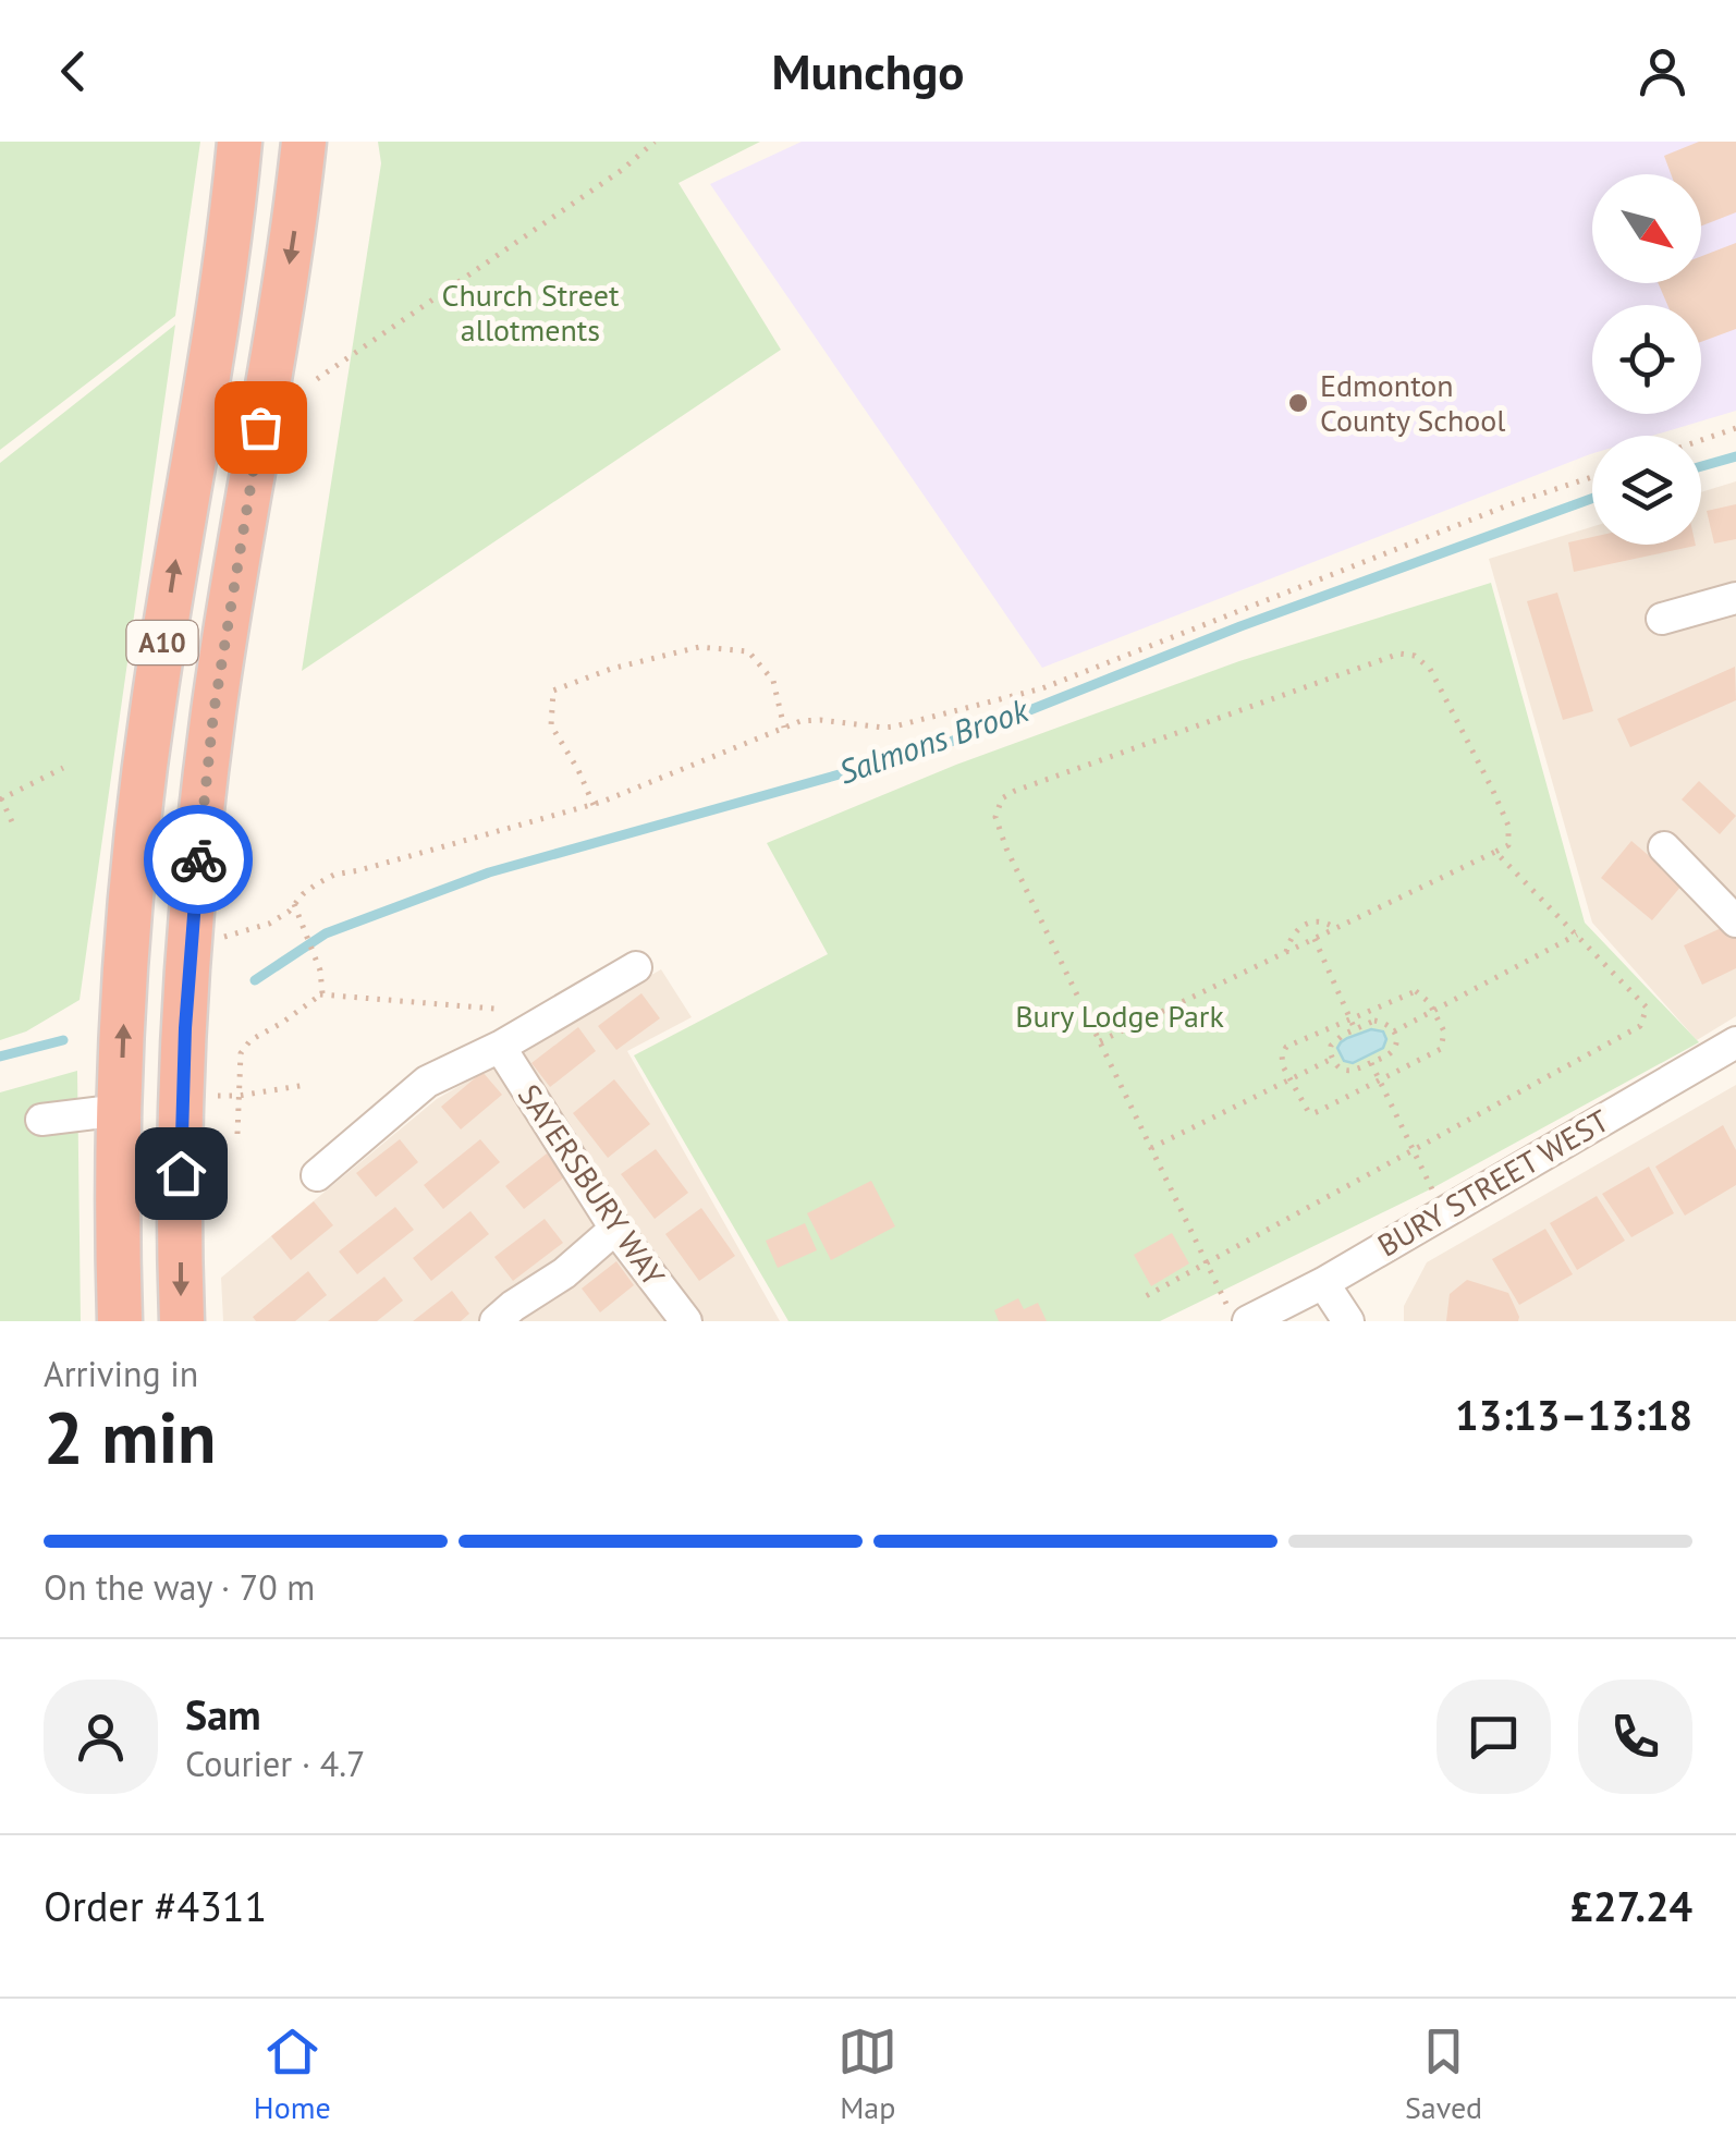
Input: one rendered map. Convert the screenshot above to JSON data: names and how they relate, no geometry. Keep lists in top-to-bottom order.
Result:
{
  "streets": {
    "highway": ["A10"],
    "street": ["BURY STREET WEST", "SAYERSBURY WAY"]
  },
  "water": ["Salmons Brook"],
  "parks": ["Church Street allotments", "Bury Lodge Park"],
  "places": ["Edmonton County School"],
  "north": "bottom right",
  "page": {
    "header": "Munchgo",
    "heading": ["2 min", "Arriving in", "13:13–13:18"],
    "panel": [
      "Sam",
      "Courier · 4.7",
      "Order #4311",
      "£27.24"
    ],
    "bar": "On the way · 70 m",
    "tabs": ["Home", "Map", "Saved"]
  }
}
